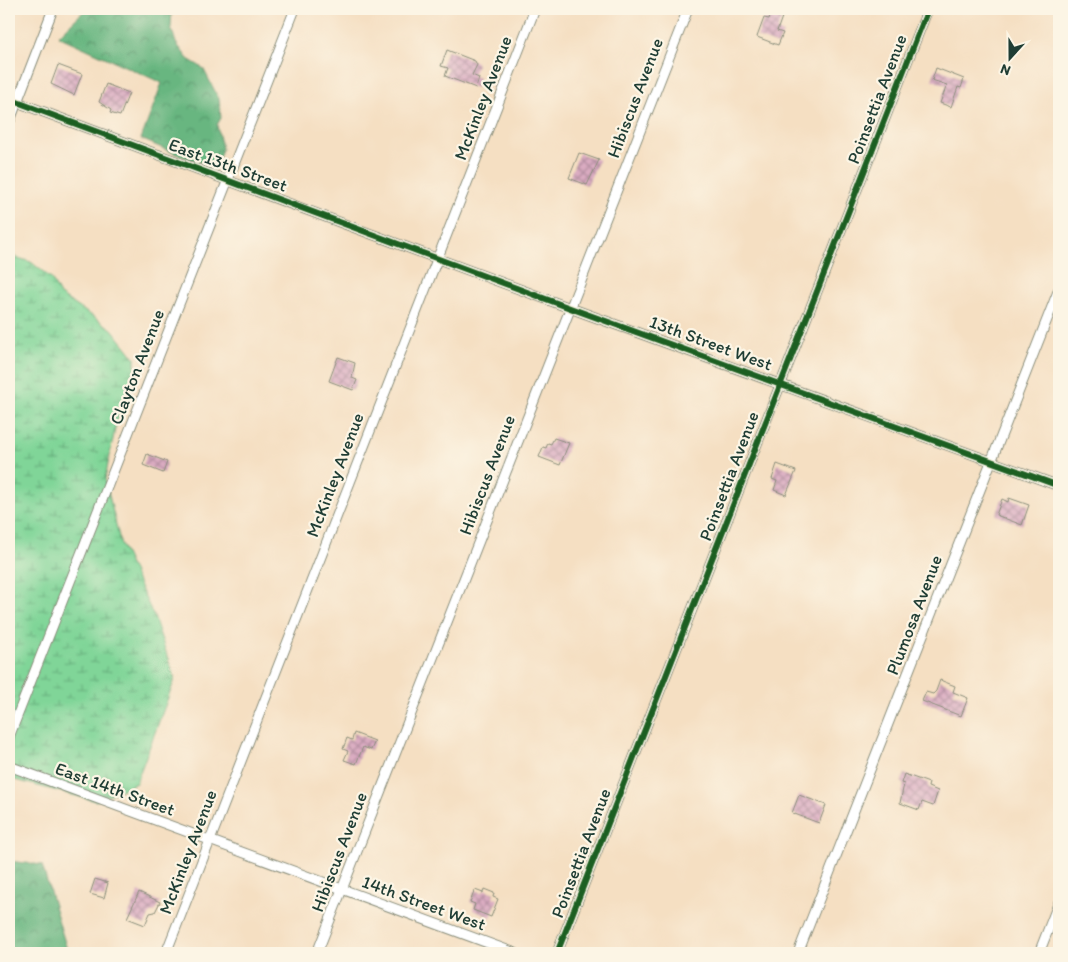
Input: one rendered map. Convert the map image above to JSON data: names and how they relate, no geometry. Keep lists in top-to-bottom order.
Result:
{
  "streets": {
    "street": [
      "McKinley Avenue",
      "Hibiscus Avenue",
      "Poinsettia Avenue",
      "East 13th Street",
      "13th Street West",
      "Clayton Avenue",
      "Plumosa Avenue",
      "East 14th Street",
      "14th Street West"
    ]
  },
  "crossings": [
    ["McKinley Avenue", "East 13th Street"],
    ["McKinley Avenue", "13th Street West"],
    ["McKinley Avenue", "East 14th Street"],
    ["McKinley Avenue", "14th Street West"],
    ["Hibiscus Avenue", "13th Street West"],
    ["Hibiscus Avenue", "14th Street West"],
    ["Poinsettia Avenue", "13th Street West"],
    ["East 13th Street", "13th Street West"],
    ["East 13th Street", "Clayton Avenue"],
    ["13th Street West", "Plumosa Avenue"],
    ["East 14th Street", "14th Street West"]
  ],
  "north": "bottom"
}
